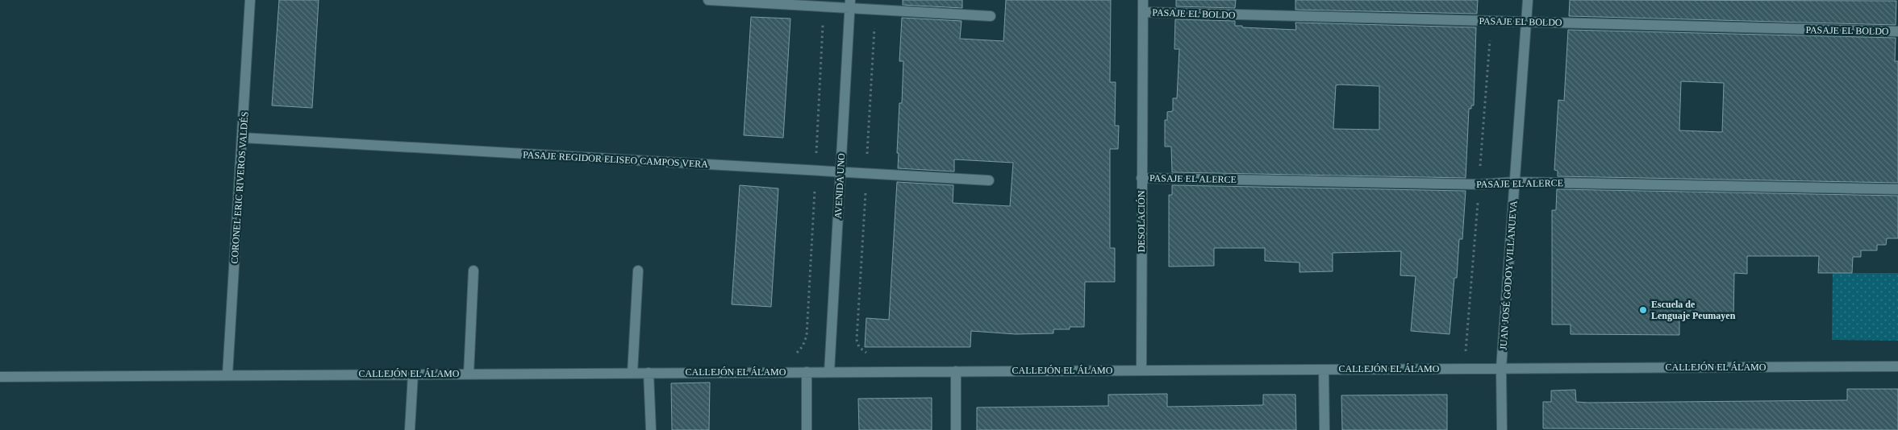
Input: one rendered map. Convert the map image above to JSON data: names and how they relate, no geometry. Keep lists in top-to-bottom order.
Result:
{
  "streets": {
    "street": [
      "PASAJE EL BOLDO",
      "PASAJE REGIDOR ELISEO CAMPOS VERA",
      "PASAJE EL ALERCE",
      "AVENIDA UNO",
      "CORONEL ERIC RIVEROS VALDÉS",
      "DESOLACIÓN",
      "JUAN JOSÉ GODOY VILLANUEVA",
      "CALLEJÓN EL ÁLAMO"
    ]
  },
  "crossings": [
    ["PASAJE EL BOLDO", "DESOLACIÓN"],
    ["PASAJE EL BOLDO", "JUAN JOSÉ GODOY VILLANUEVA"],
    ["PASAJE REGIDOR ELISEO CAMPOS VERA", "AVENIDA UNO"],
    ["PASAJE REGIDOR ELISEO CAMPOS VERA", "CORONEL ERIC RIVEROS VALDÉS"],
    ["PASAJE EL ALERCE", "DESOLACIÓN"],
    ["PASAJE EL ALERCE", "JUAN JOSÉ GODOY VILLANUEVA"],
    ["AVENIDA UNO", "CALLEJÓN EL ÁLAMO"],
    ["CORONEL ERIC RIVEROS VALDÉS", "CALLEJÓN EL ÁLAMO"],
    ["DESOLACIÓN", "CALLEJÓN EL ÁLAMO"],
    ["JUAN JOSÉ GODOY VILLANUEVA", "CALLEJÓN EL ÁLAMO"]
  ],
  "places": ["Escuela de Lenguaje Peumayen"]
}
